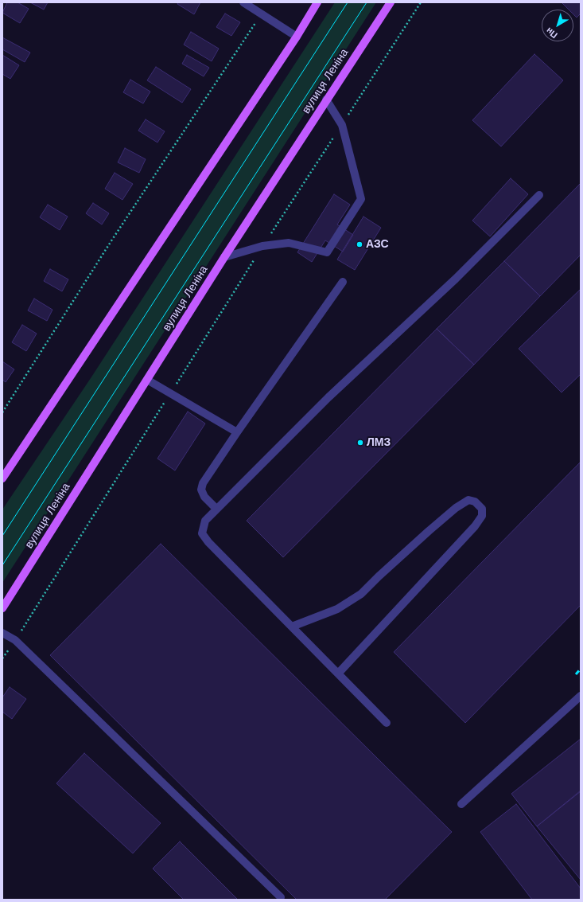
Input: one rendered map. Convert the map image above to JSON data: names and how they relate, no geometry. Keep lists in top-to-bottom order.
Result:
{
  "streets": {
    "main road": ["вулиця Леніна"]
  },
  "places": ["АЗС", "ЛМЗ"],
  "north": "bottom left"
}
